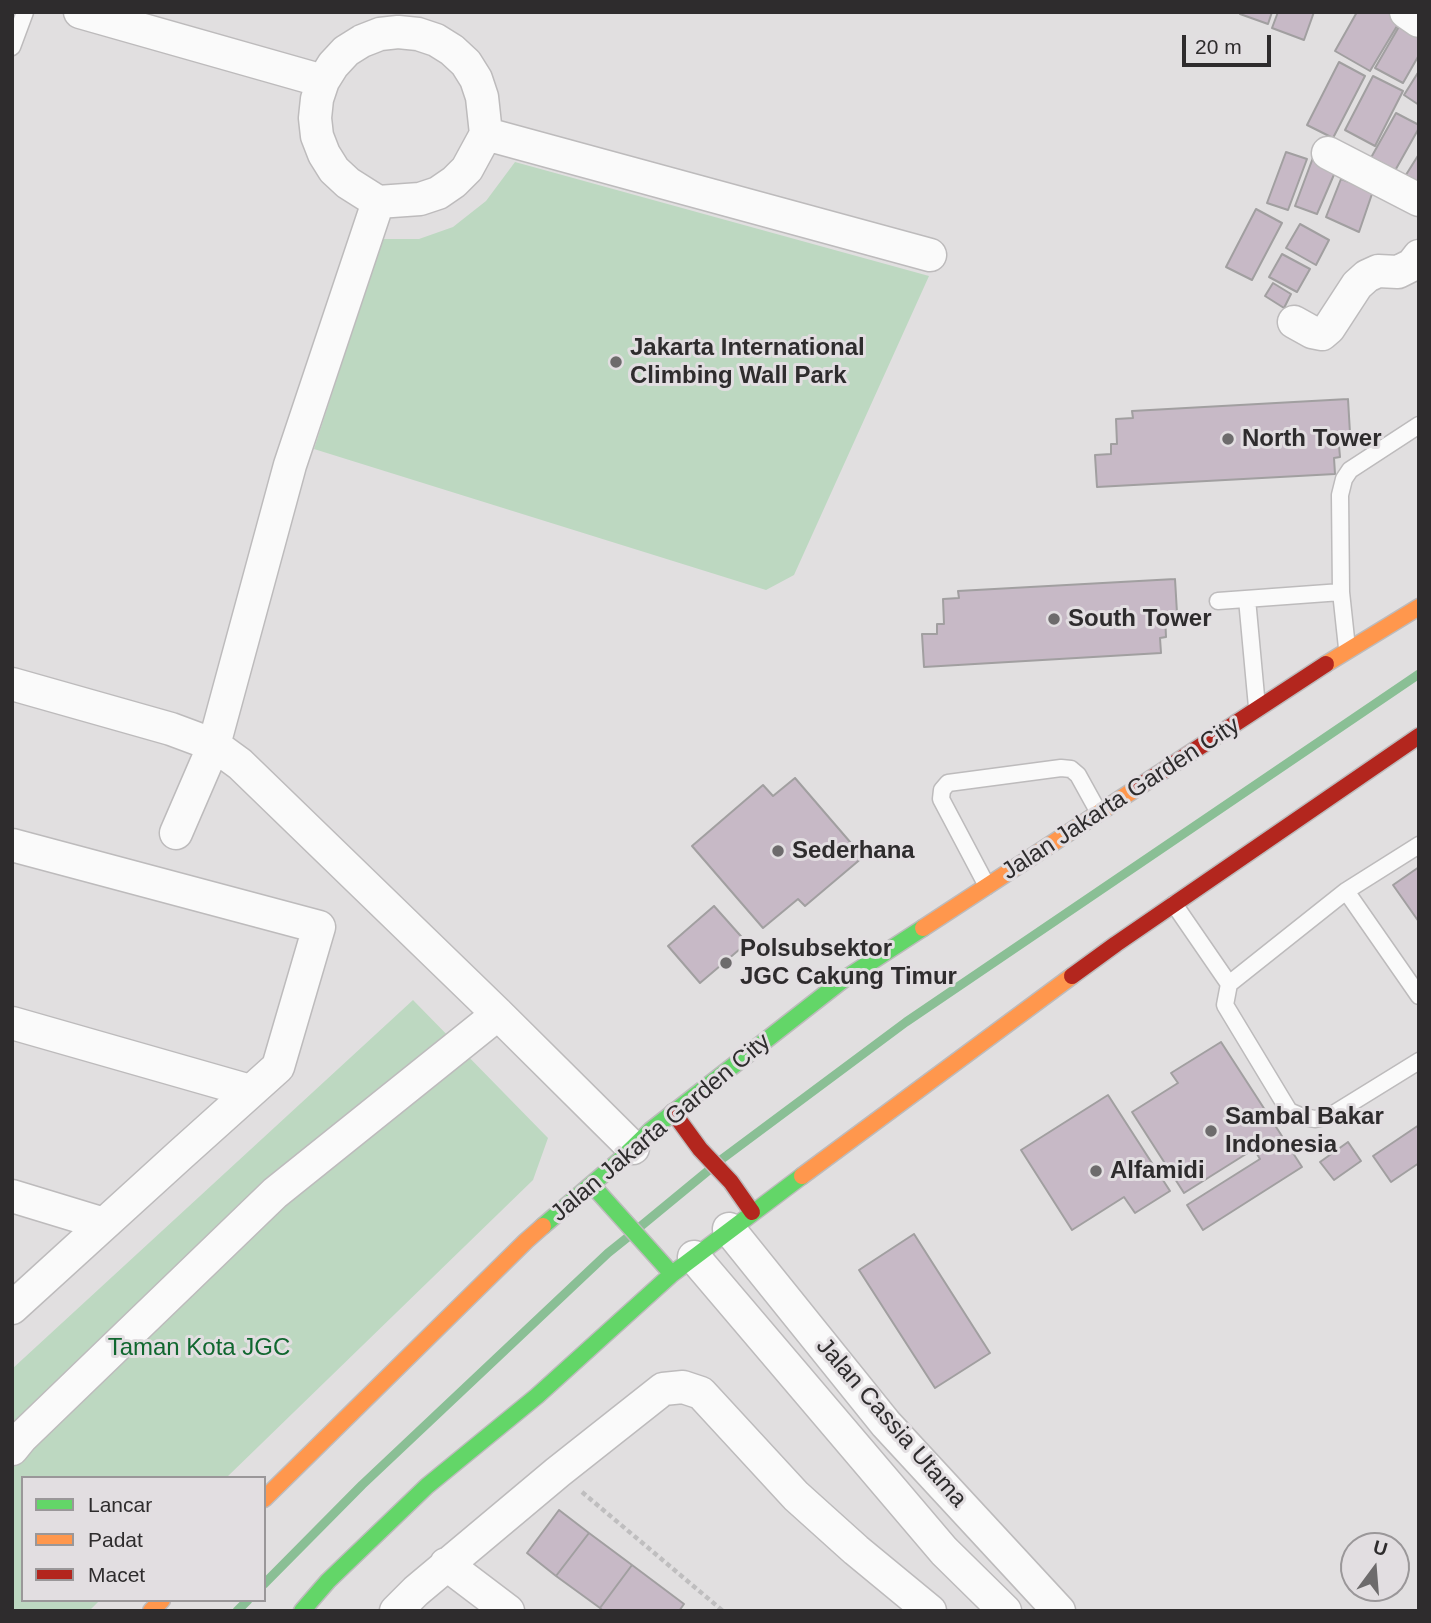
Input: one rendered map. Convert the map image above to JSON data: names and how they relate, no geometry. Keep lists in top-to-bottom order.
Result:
{
  "streets": {
    "street": ["Jalan Jakarta Garden City", "Jalan Cassia Utama"]
  },
  "parks": ["Taman Kota JGC"],
  "places": [
    "Jakarta International Climbing Wall Park",
    "North Tower",
    "South Tower",
    "Sederhana",
    "Polsubsektor JGC Cakung Timur",
    "Sambal Bakar Indonesia",
    "Alfamidi"
  ],
  "legend": ["Lancar", "Padat", "Macet"],
  "scale_bar": "20 m",
  "north": "top"
}
